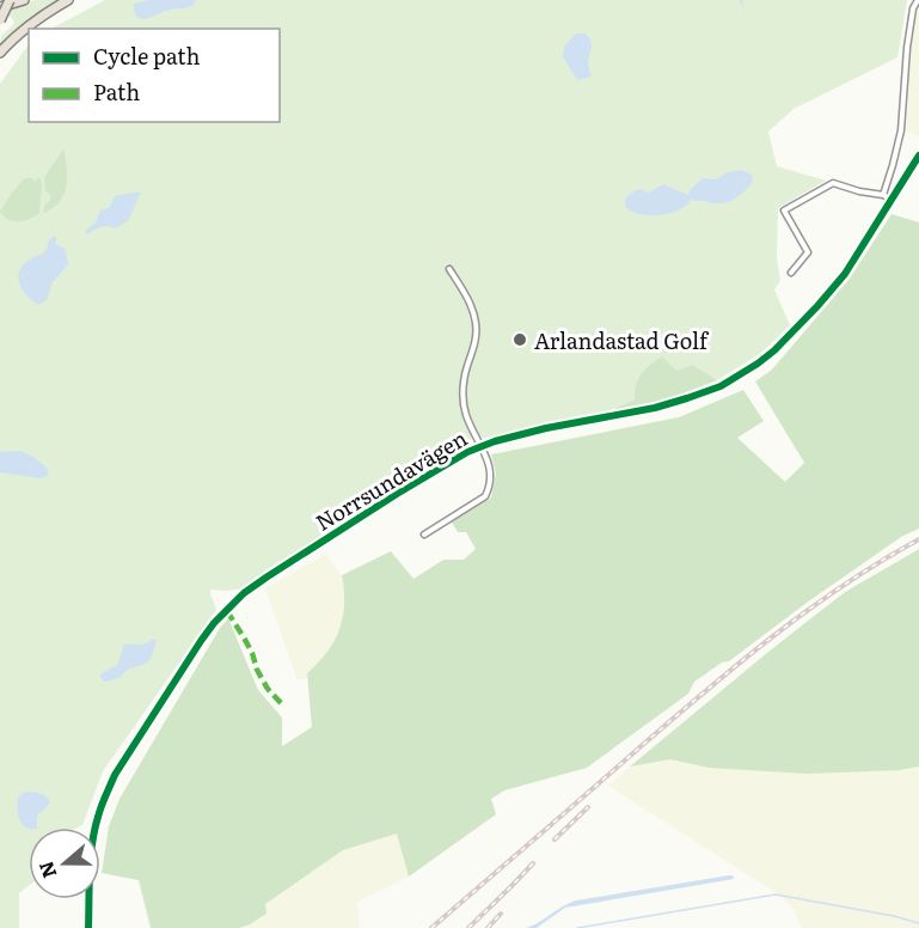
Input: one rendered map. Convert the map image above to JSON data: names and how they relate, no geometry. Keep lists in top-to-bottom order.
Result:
{
  "streets": {
    "street": ["Norrsundavägen"]
  },
  "places": ["Arlandastad Golf"],
  "legend": ["Cycle path", "Path"],
  "north": "left"
}
